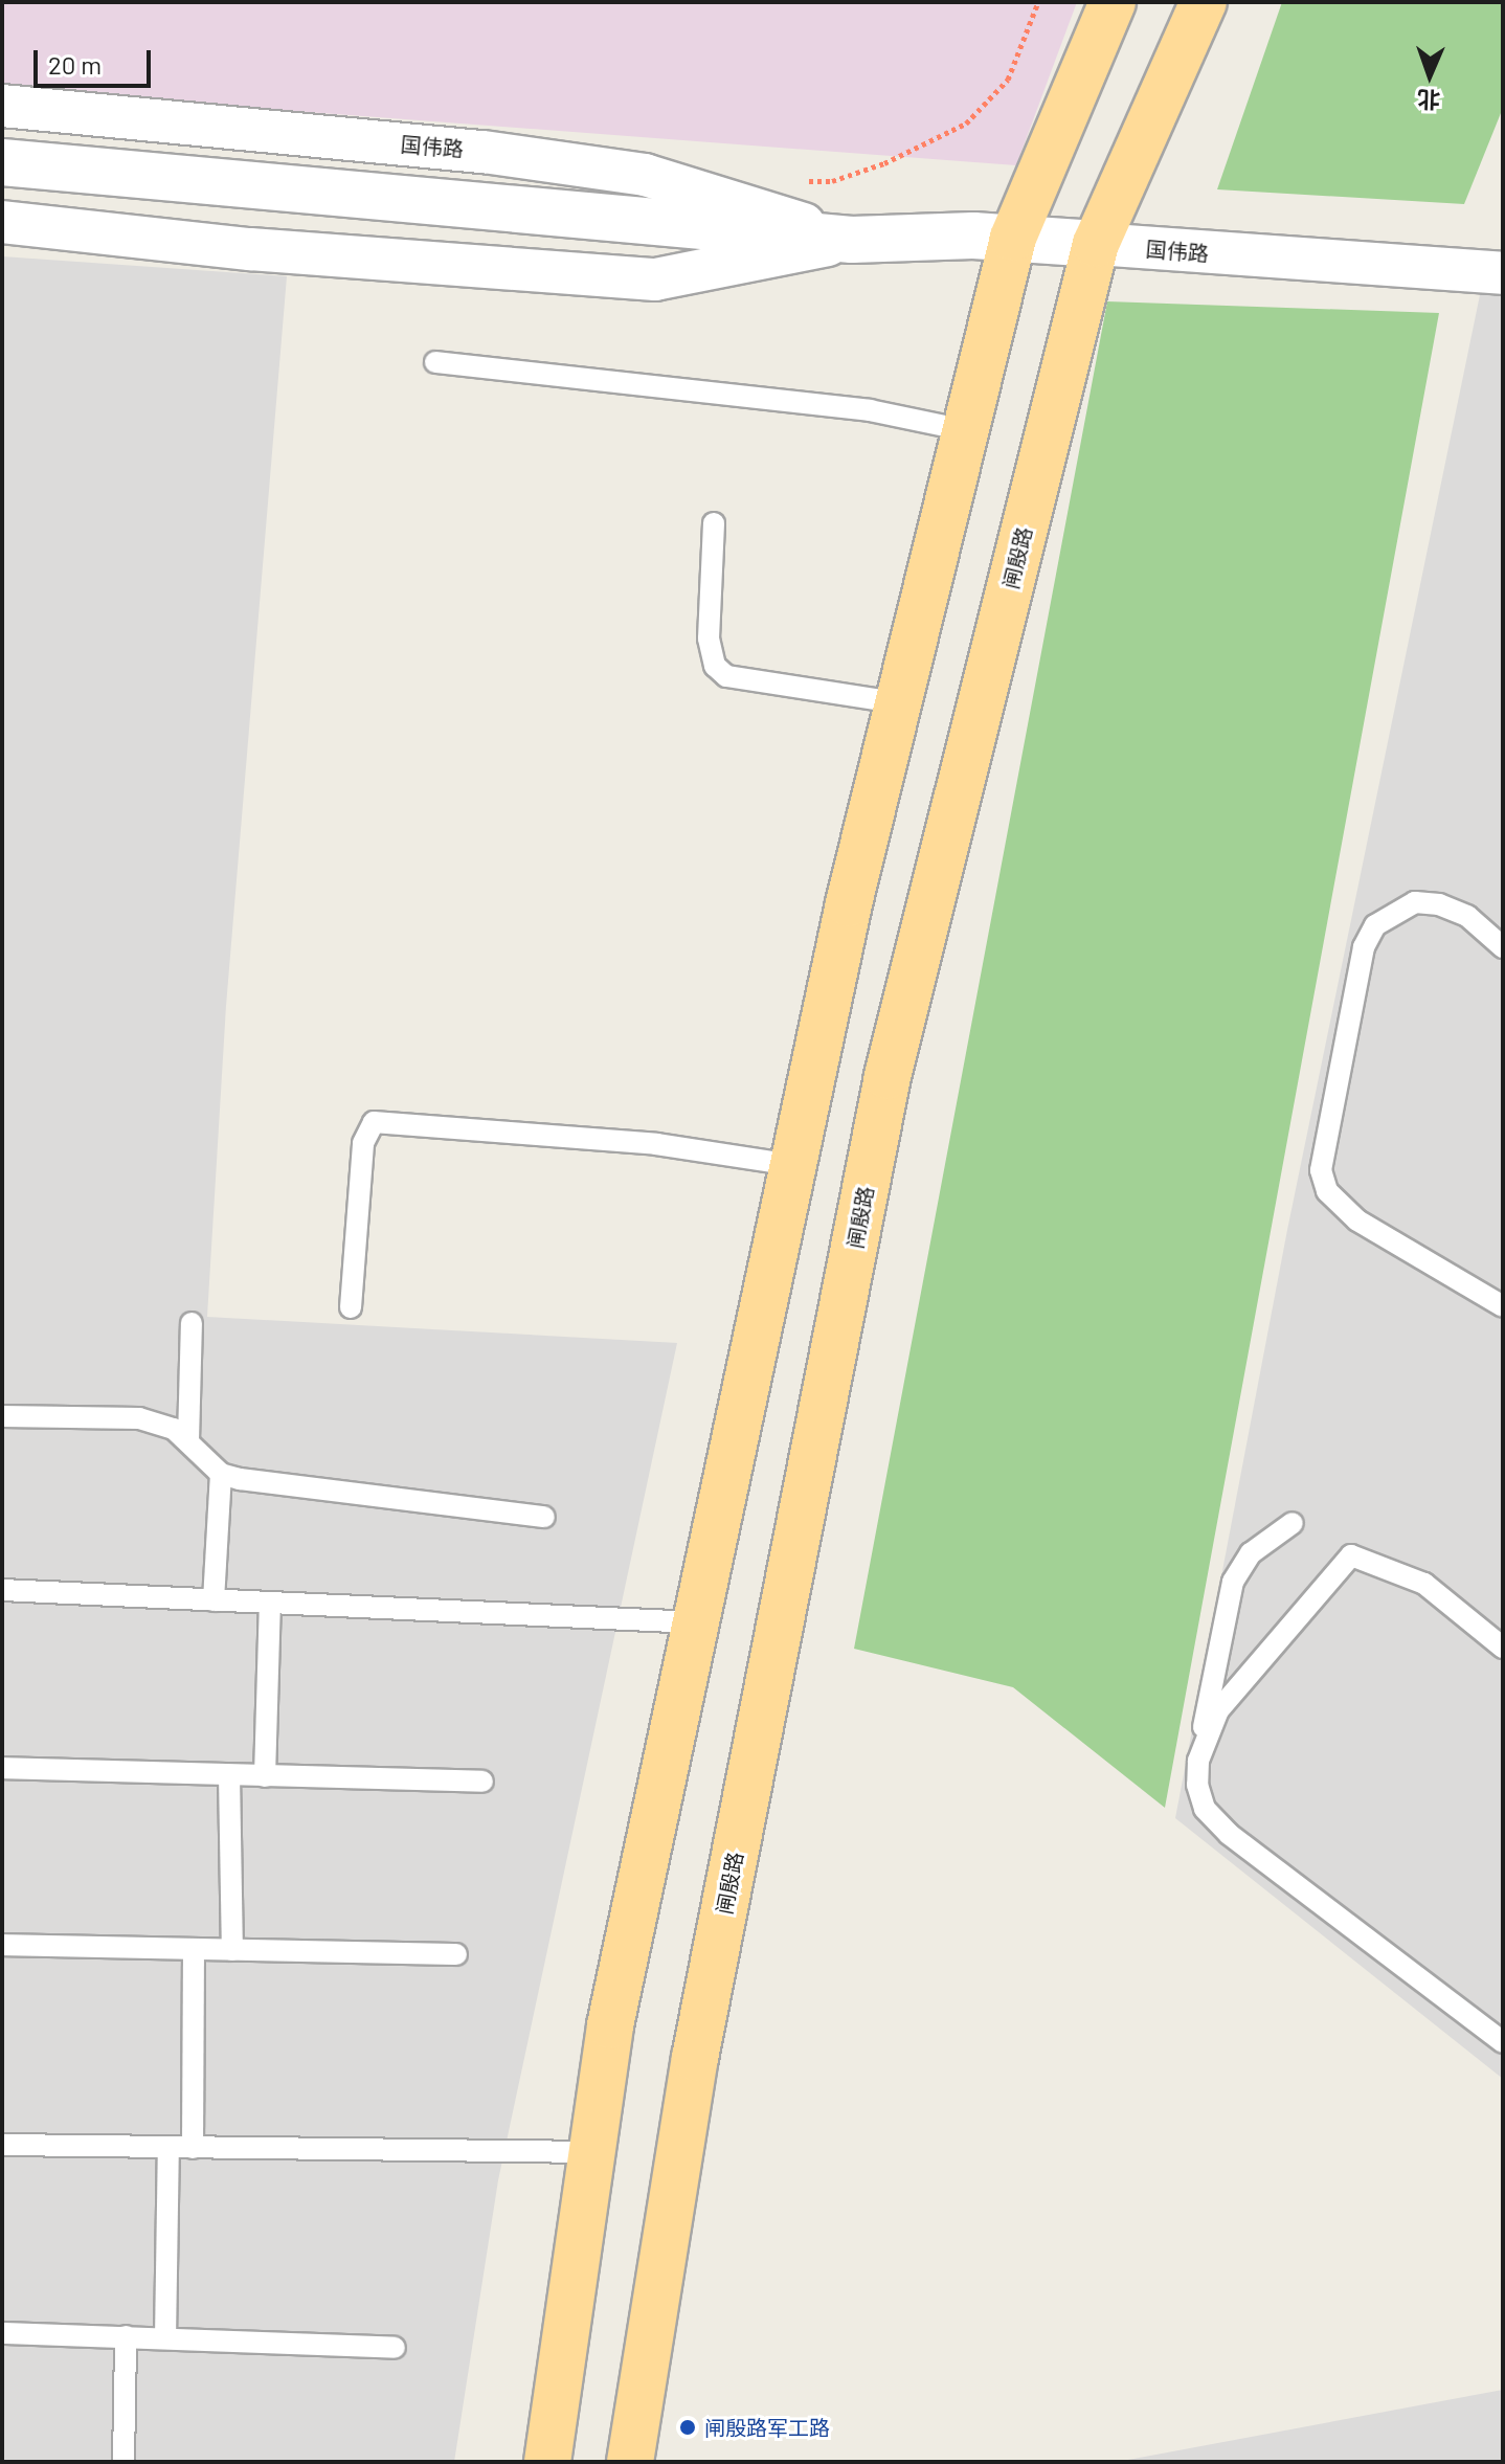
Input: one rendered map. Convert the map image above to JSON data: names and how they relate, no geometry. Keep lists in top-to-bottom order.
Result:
{
  "streets": {
    "main road": ["闸殷路"],
    "street": ["国伟路"]
  },
  "crossings": [
    ["国伟路", "闸殷路"]
  ],
  "places": ["闸殷路军工路"],
  "scale_bar": "20 m",
  "north": "bottom"
}
